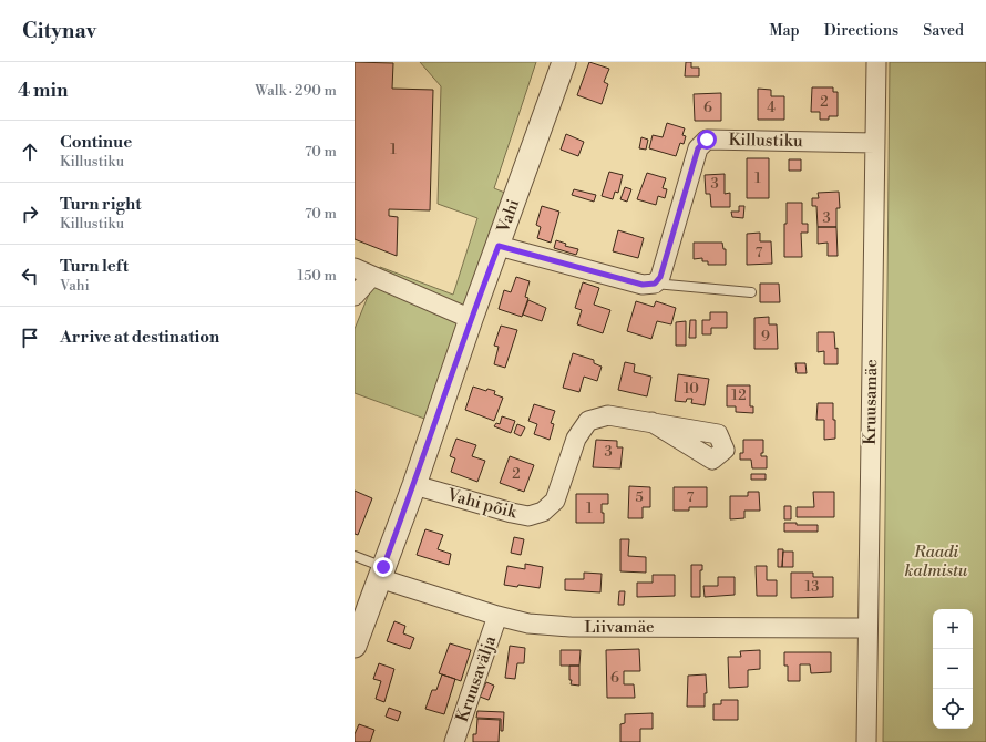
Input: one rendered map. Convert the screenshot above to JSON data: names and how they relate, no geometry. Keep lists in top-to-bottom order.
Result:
{
  "streets": {
    "street": [
      "Killustiku",
      "Vahi",
      "Kruusamäe",
      "Vahi põik",
      "Liivamäe",
      "Kruusavälja"
    ]
  },
  "crossings": [
    ["Killustiku", "Kruusamäe"],
    ["Vahi", "Vahi põik"],
    ["Vahi", "Liivamäe"],
    ["Kruusamäe", "Liivamäe"],
    ["Liivamäe", "Kruusavälja"]
  ],
  "parks": ["Raadi kalmistu"],
  "house_numbers": [
    "2",
    "6",
    "4",
    "1",
    "1",
    "3",
    "3",
    "7",
    "9",
    "10",
    "12",
    "3",
    "2",
    "5",
    "7",
    "1",
    "13",
    "6"
  ],
  "page": {
    "header": "Citynav",
    "nav": ["Map", "Directions", "Saved"],
    "heading": ["4 min", "Walk · 290 m"],
    "list": [
      ["Continue", "Killustiku", "70 m"],
      ["Turn right", "Killustiku", "70 m"],
      ["Turn left", "Vahi", "150 m"],
      "Arrive at destination"
    ],
    "map_buttons": ["+", "−"]
  }
}
